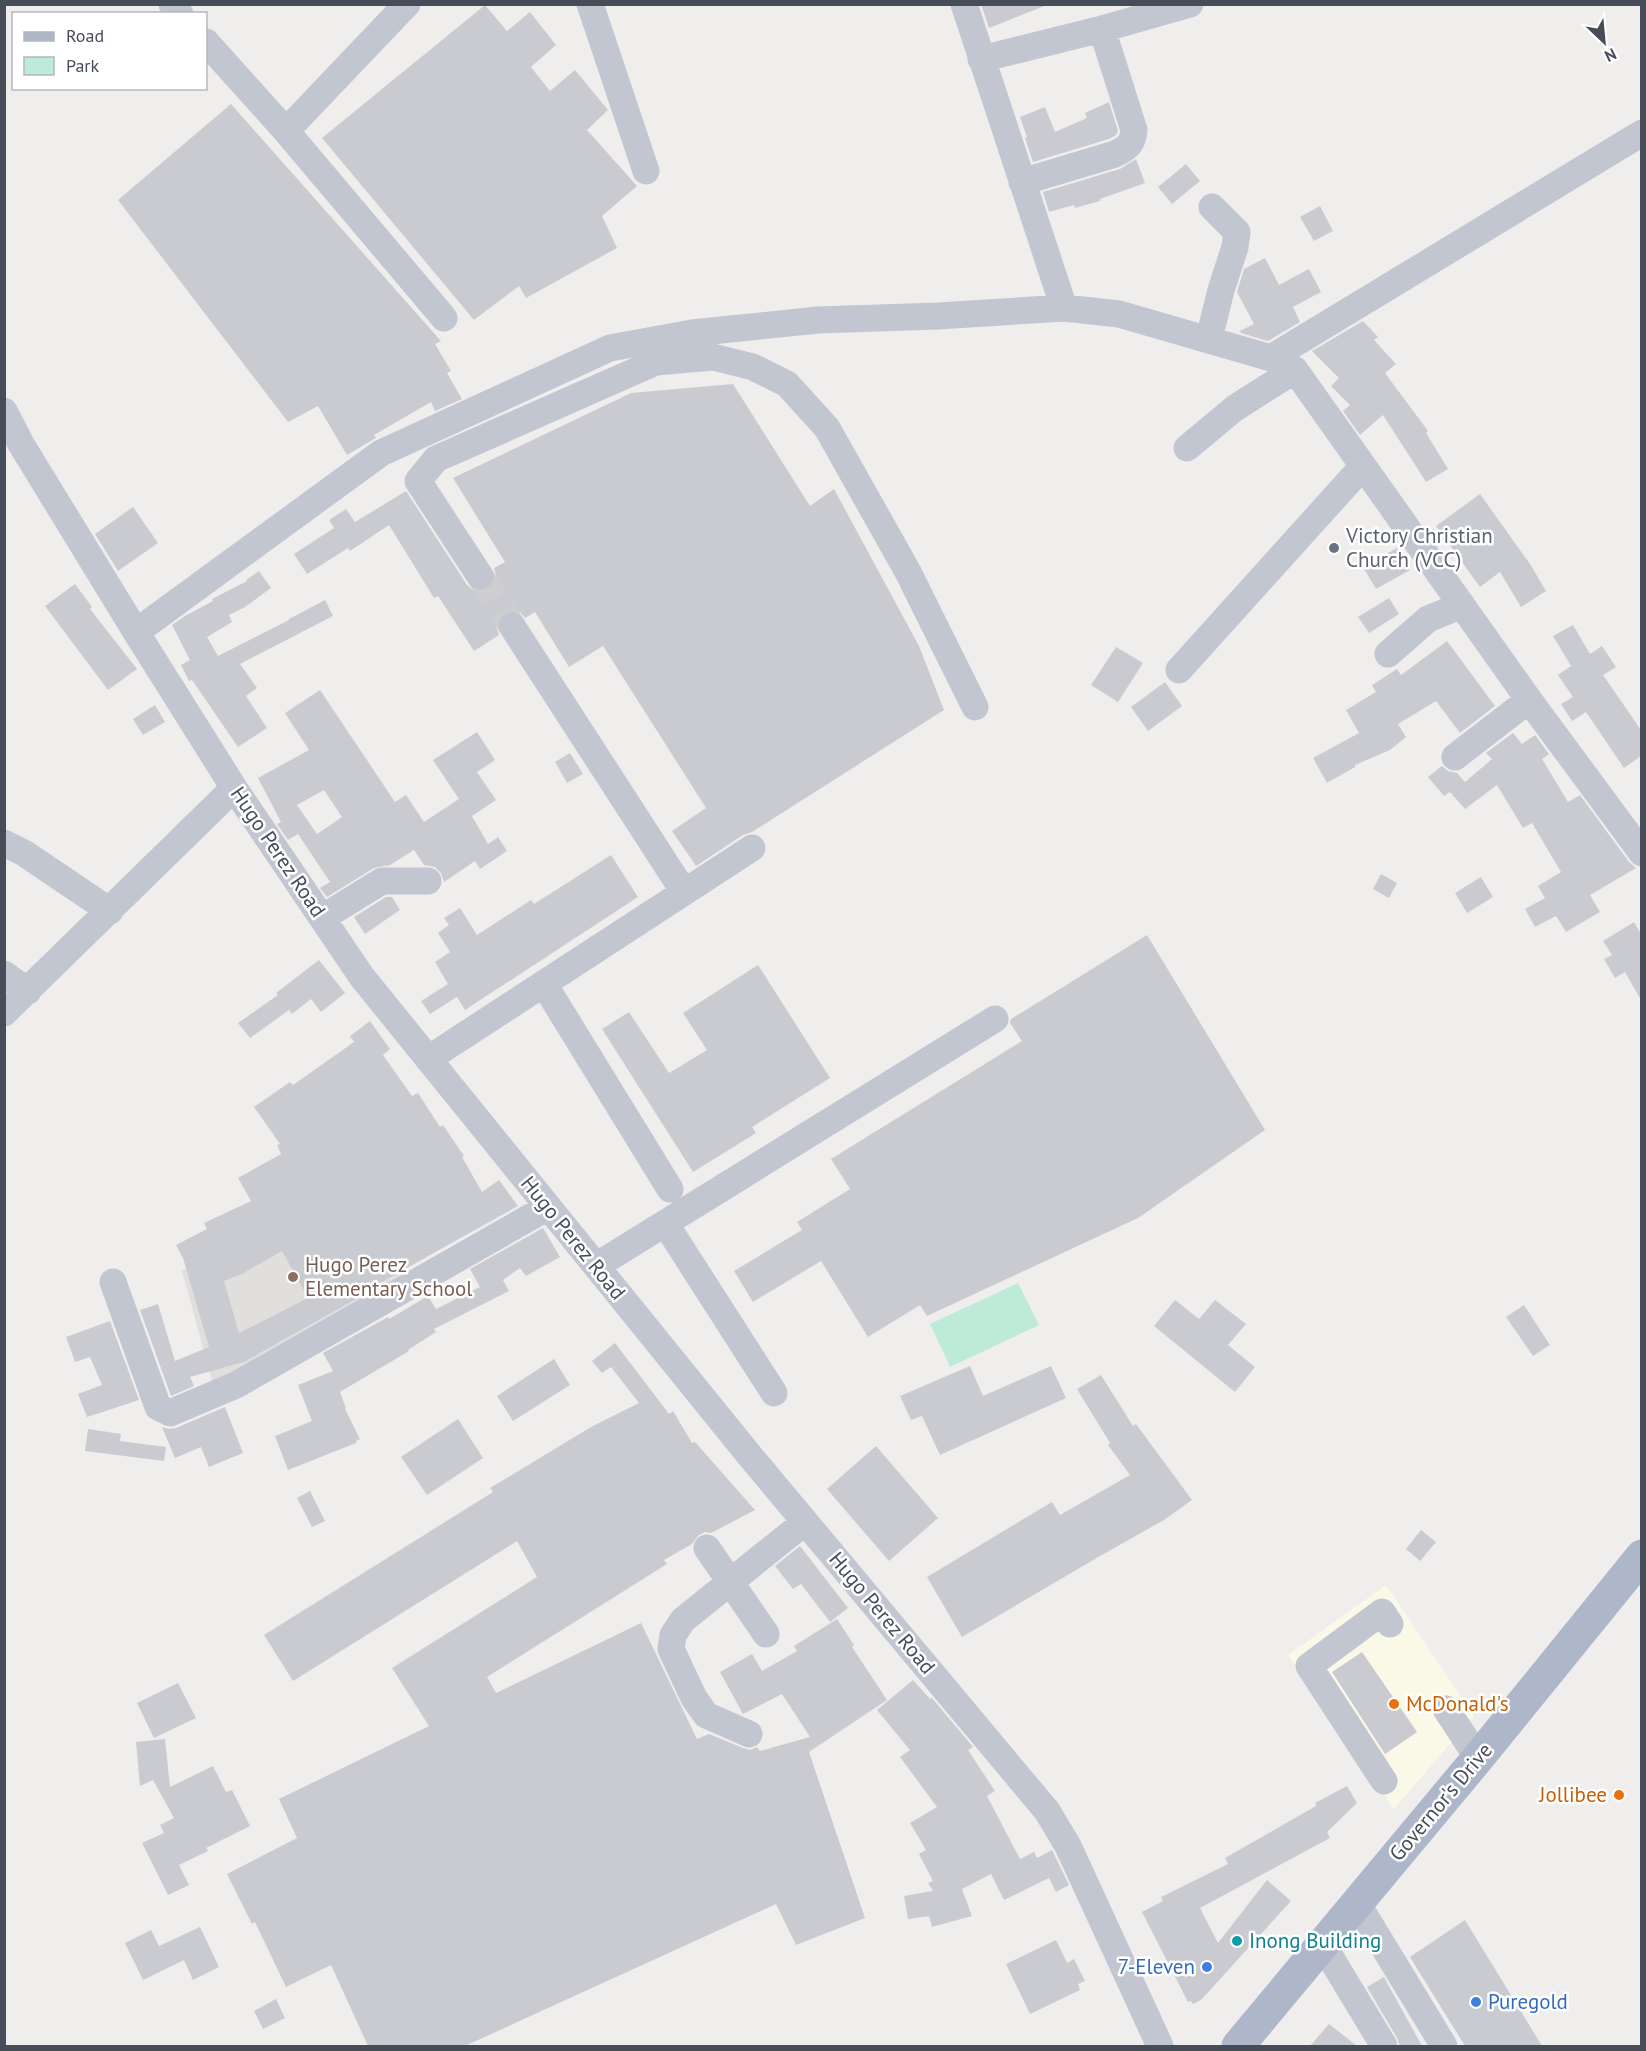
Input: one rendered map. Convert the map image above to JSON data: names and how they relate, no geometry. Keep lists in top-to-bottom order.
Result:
{
  "streets": {
    "main road": ["Governor's Drive"],
    "street": ["Hugo Perez Road"]
  },
  "places": [
    "Victory Christian Church (VCC)",
    "Hugo Perez Elementary School",
    "McDonald's",
    "Jollibee",
    "Inong Building",
    "7-Eleven",
    "Puregold"
  ],
  "legend": ["Road", "Park"],
  "north": "bottom right"
}
